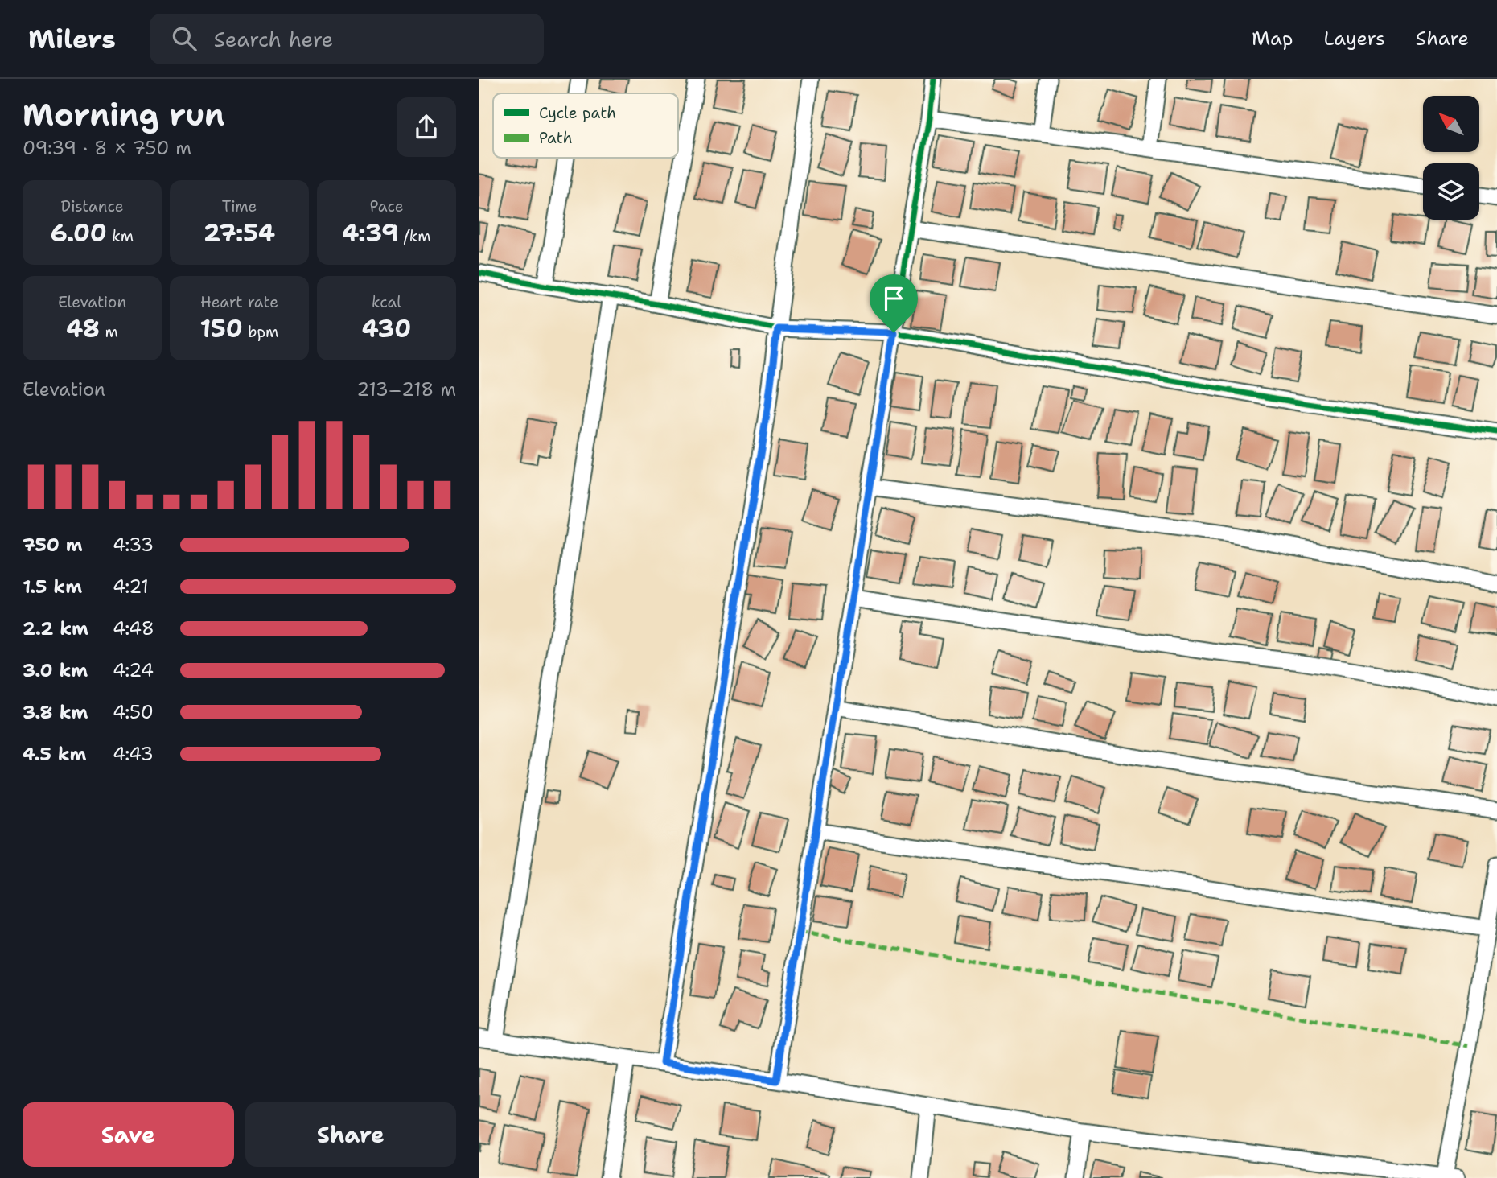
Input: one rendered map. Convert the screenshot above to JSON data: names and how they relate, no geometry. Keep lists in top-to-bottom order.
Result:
{
  "legend": ["Cycle path", "Path"],
  "north": "top left",
  "page": {
    "header": "Milers",
    "search": "Search here",
    "nav": ["Map", "Layers", "Share"],
    "heading": ["Morning run", "09:39 · 8 × 750 m"],
    "stats": [
      ["Distance", "6.00 km"],
      ["Time", "27:54"],
      ["Pace", "4:39 /km"],
      ["Elevation", "48 m"],
      ["Heart rate", "150 bpm"],
      ["kcal", "430"]
    ],
    "chart": ["Elevation", "213–218 m"],
    "list": [
      {
        "name": "750 m",
        "note": "4:33"
      },
      {
        "name": "1.5 km",
        "note": "4:21"
      },
      {
        "name": "2.2 km",
        "note": "4:48"
      },
      {
        "name": "3.0 km",
        "note": "4:24"
      },
      {
        "name": "3.8 km",
        "note": "4:50"
      },
      {
        "name": "4.5 km",
        "note": "4:43"
      }
    ],
    "buttons": ["Save", "Share"]
  }
}
